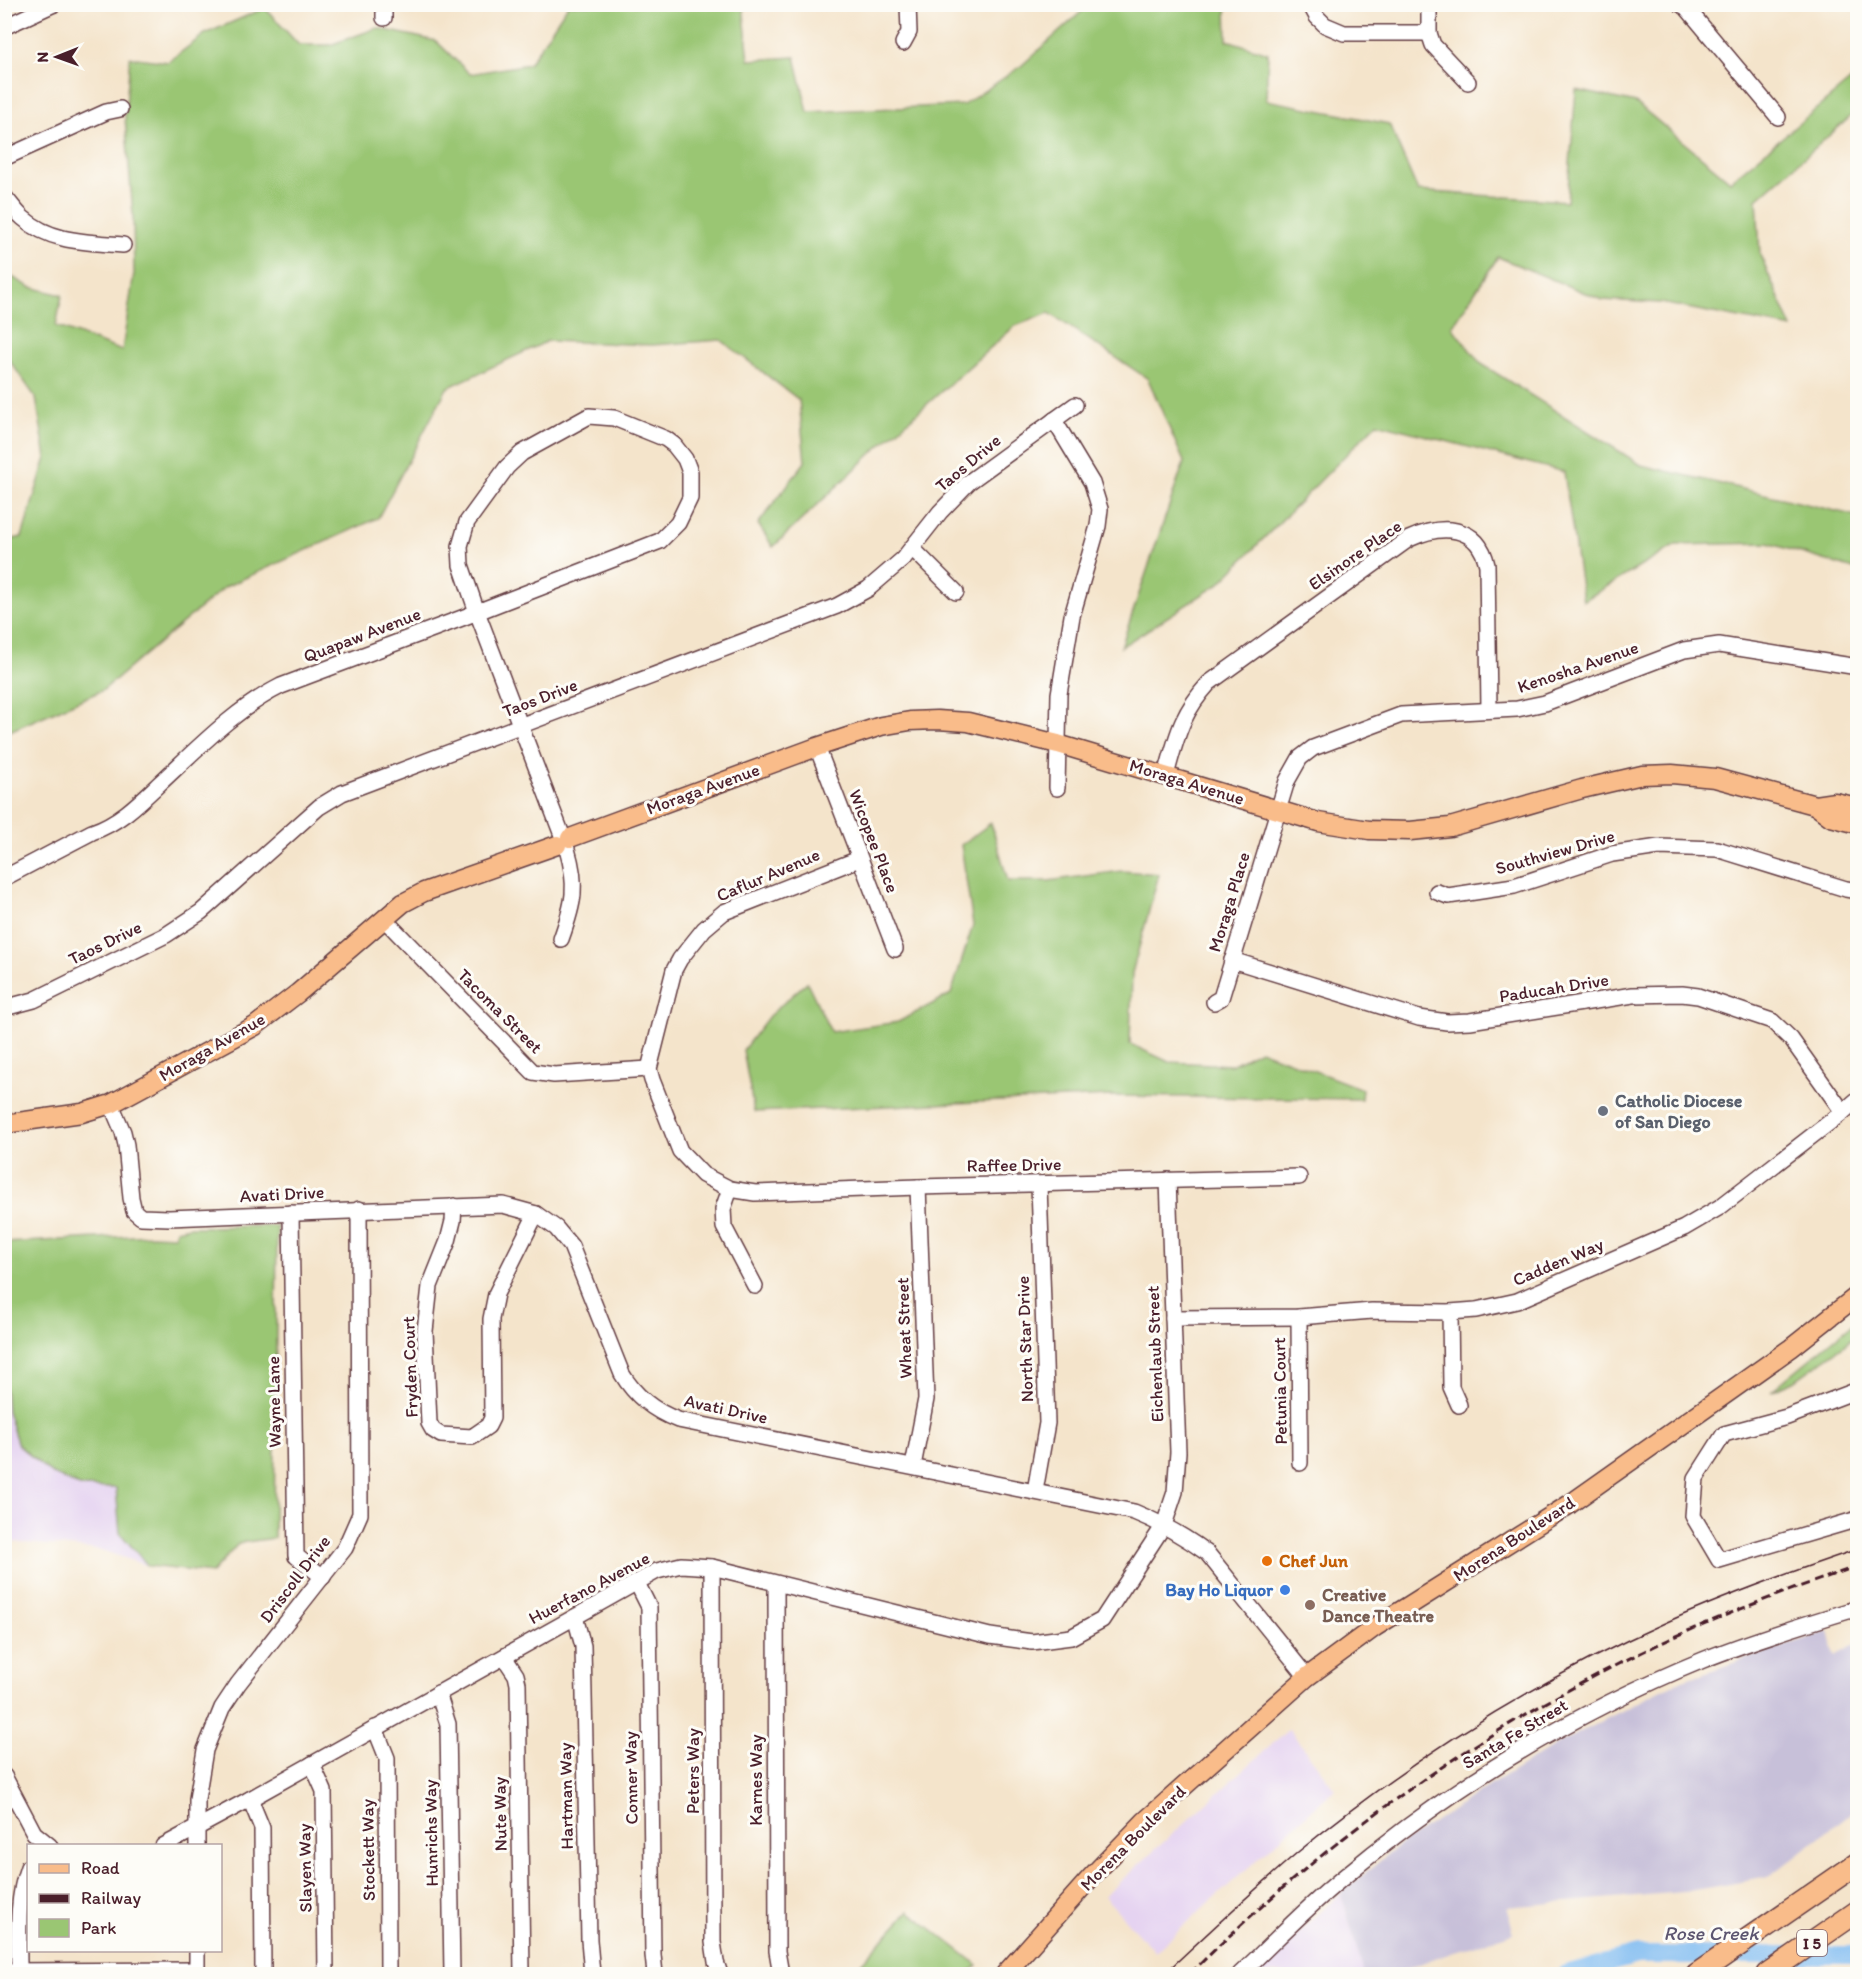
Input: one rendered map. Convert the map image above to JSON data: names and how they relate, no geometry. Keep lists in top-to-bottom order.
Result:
{
  "streets": {
    "highway": ["I 5"],
    "main road": ["Moraga Avenue", "Morena Boulevard"],
    "street": [
      "Taos Drive",
      "Elsinore Place",
      "Quapaw Avenue",
      "Kenosha Avenue",
      "Wicopee Place",
      "Southview Drive",
      "Caflur Avenue",
      "Moraga Place",
      "Paducah Drive",
      "Tacoma Street",
      "Raffee Drive",
      "Avati Drive",
      "Cadden Way",
      "Wheat Street",
      "North Star Drive",
      "Eichenlaub Street",
      "Fryden Court",
      "Petunia Court",
      "Wayne Lane",
      "Driscoll Drive",
      "Huerfano Avenue",
      "Santa Fe Street",
      "Peters Way",
      "Conner Way",
      "Karnes Way",
      "Hartman Way",
      "Nute Way",
      "Hunrichs Way",
      "Stockett Way",
      "Slayen Way"
    ]
  },
  "crossings": [
    ["Elsinore Place", "Kenosha Avenue"],
    ["Elsinore Place", "Moraga Avenue"],
    ["Kenosha Avenue", "Moraga Avenue"],
    ["Kenosha Avenue", "Moraga Place"],
    ["Moraga Avenue", "Wicopee Place"],
    ["Moraga Avenue", "Moraga Place"],
    ["Moraga Avenue", "Tacoma Street"],
    ["Moraga Avenue", "Avati Drive"],
    ["Wicopee Place", "Caflur Avenue"],
    ["Caflur Avenue", "Tacoma Street"],
    ["Moraga Place", "Paducah Drive"],
    ["Paducah Drive", "Cadden Way"],
    ["Raffee Drive", "Wheat Street"],
    ["Raffee Drive", "North Star Drive"],
    ["Raffee Drive", "Eichenlaub Street"],
    ["Avati Drive", "Wheat Street"],
    ["Avati Drive", "North Star Drive"],
    ["Avati Drive", "Eichenlaub Street"],
    ["Avati Drive", "Fryden Court"],
    ["Avati Drive", "Wayne Lane"],
    ["Avati Drive", "Morena Boulevard"],
    ["Avati Drive", "Driscoll Drive"],
    ["Avati Drive", "Huerfano Avenue"],
    ["Cadden Way", "Eichenlaub Street"],
    ["Cadden Way", "Petunia Court"],
    ["Eichenlaub Street", "Huerfano Avenue"],
    ["Wayne Lane", "Driscoll Drive"],
    ["Driscoll Drive", "Huerfano Avenue"],
    ["Huerfano Avenue", "Peters Way"],
    ["Huerfano Avenue", "Conner Way"],
    ["Huerfano Avenue", "Karnes Way"],
    ["Huerfano Avenue", "Hartman Way"],
    ["Huerfano Avenue", "Nute Way"],
    ["Huerfano Avenue", "Hunrichs Way"],
    ["Huerfano Avenue", "Stockett Way"],
    ["Huerfano Avenue", "Slayen Way"]
  ],
  "water": ["Rose Creek"],
  "places": [
    "Catholic Diocese of San Diego",
    "Chef Jun",
    "Bay Ho Liquor",
    "Creative Dance Theatre"
  ],
  "legend": ["Road", "Railway", "Park"],
  "north": "left"
}
